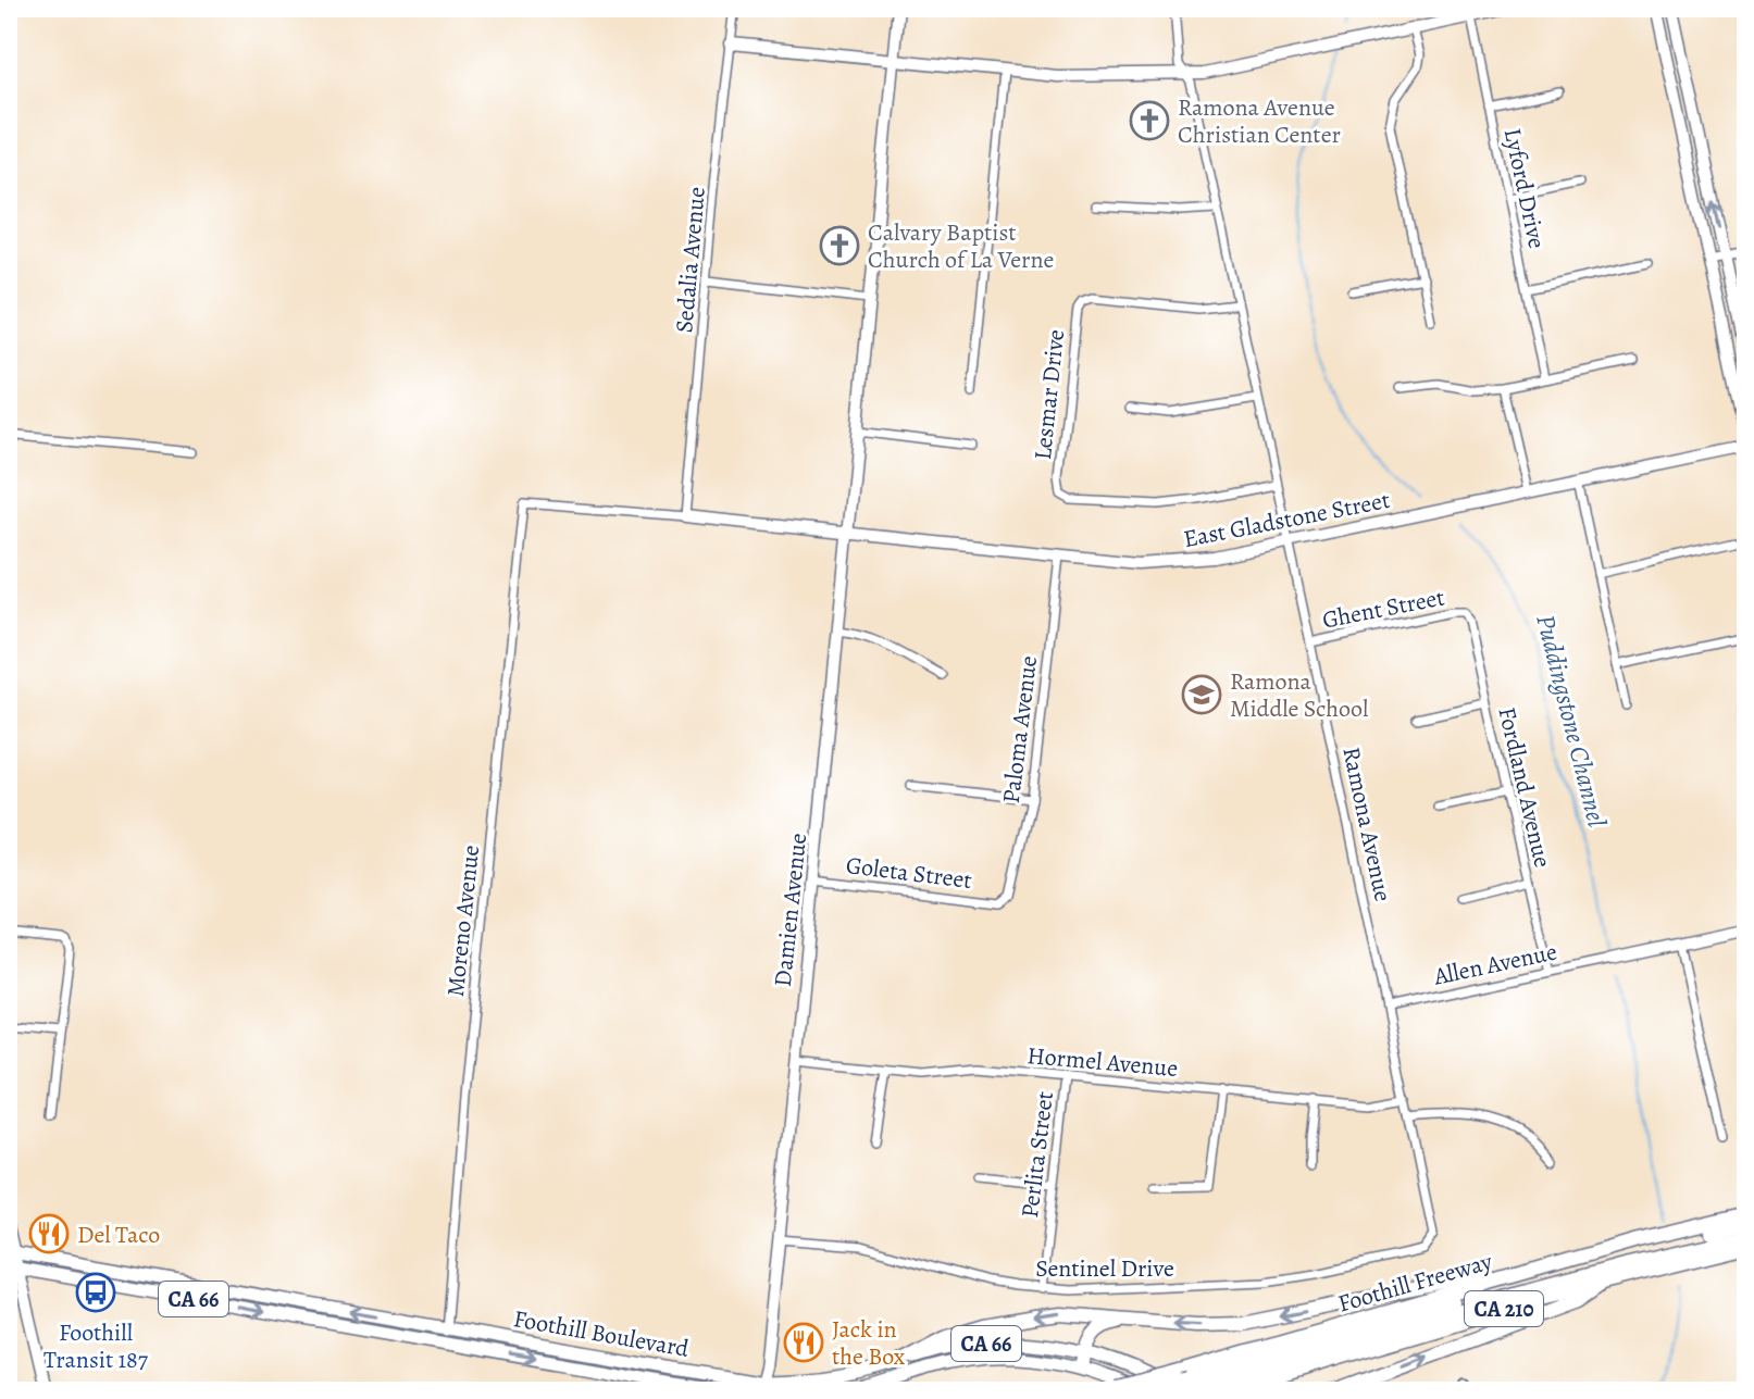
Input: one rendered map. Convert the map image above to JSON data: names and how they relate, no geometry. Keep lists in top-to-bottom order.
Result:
{
  "streets": {
    "highway": ["Foothill Freeway", "CA 210"],
    "main road": [
      "East Gladstone Street",
      "Damien Avenue",
      "CA 66",
      "Foothill Boulevard"
    ],
    "street": [
      "Lyford Drive",
      "Sedalia Avenue",
      "Lesmar Drive",
      "Ghent Street",
      "Paloma Avenue",
      "Fordland Avenue",
      "Ramona Avenue",
      "Goleta Street",
      "Moreno Avenue",
      "Allen Avenue",
      "Hormel Avenue",
      "Perlita Street",
      "Sentinel Drive"
    ]
  },
  "crossings": [
    ["Sedalia Avenue", "East Gladstone Street"],
    ["Sedalia Avenue", "Moreno Avenue"],
    ["Lesmar Drive", "Ramona Avenue"],
    ["East Gladstone Street", "Paloma Avenue"],
    ["East Gladstone Street", "Ramona Avenue"],
    ["East Gladstone Street", "Damien Avenue"],
    ["East Gladstone Street", "Moreno Avenue"],
    ["Ghent Street", "Fordland Avenue"],
    ["Ghent Street", "Ramona Avenue"],
    ["Paloma Avenue", "Goleta Street"],
    ["Fordland Avenue", "Allen Avenue"],
    ["Ramona Avenue", "Allen Avenue"],
    ["Ramona Avenue", "Hormel Avenue"],
    ["Ramona Avenue", "Sentinel Drive"],
    ["Goleta Street", "Damien Avenue"],
    ["Damien Avenue", "Hormel Avenue"],
    ["Damien Avenue", "Sentinel Drive"],
    ["Damien Avenue", "Foothill Boulevard"],
    ["Moreno Avenue", "Foothill Boulevard"],
    ["Hormel Avenue", "Perlita Street"],
    ["Perlita Street", "Sentinel Drive"],
    ["CA 210", "Foothill Boulevard"]
  ],
  "water": ["Puddingstone Channel"],
  "places": {
    "church": ["Ramona Avenue Christian Center", "Calvary Baptist Church of La Verne"],
    "school or university": ["Ramona Middle School"],
    "restaurant": ["Del Taco", "Jack in the Box"],
    "bus stop": ["Foothill Transit 187"]
  }
}
